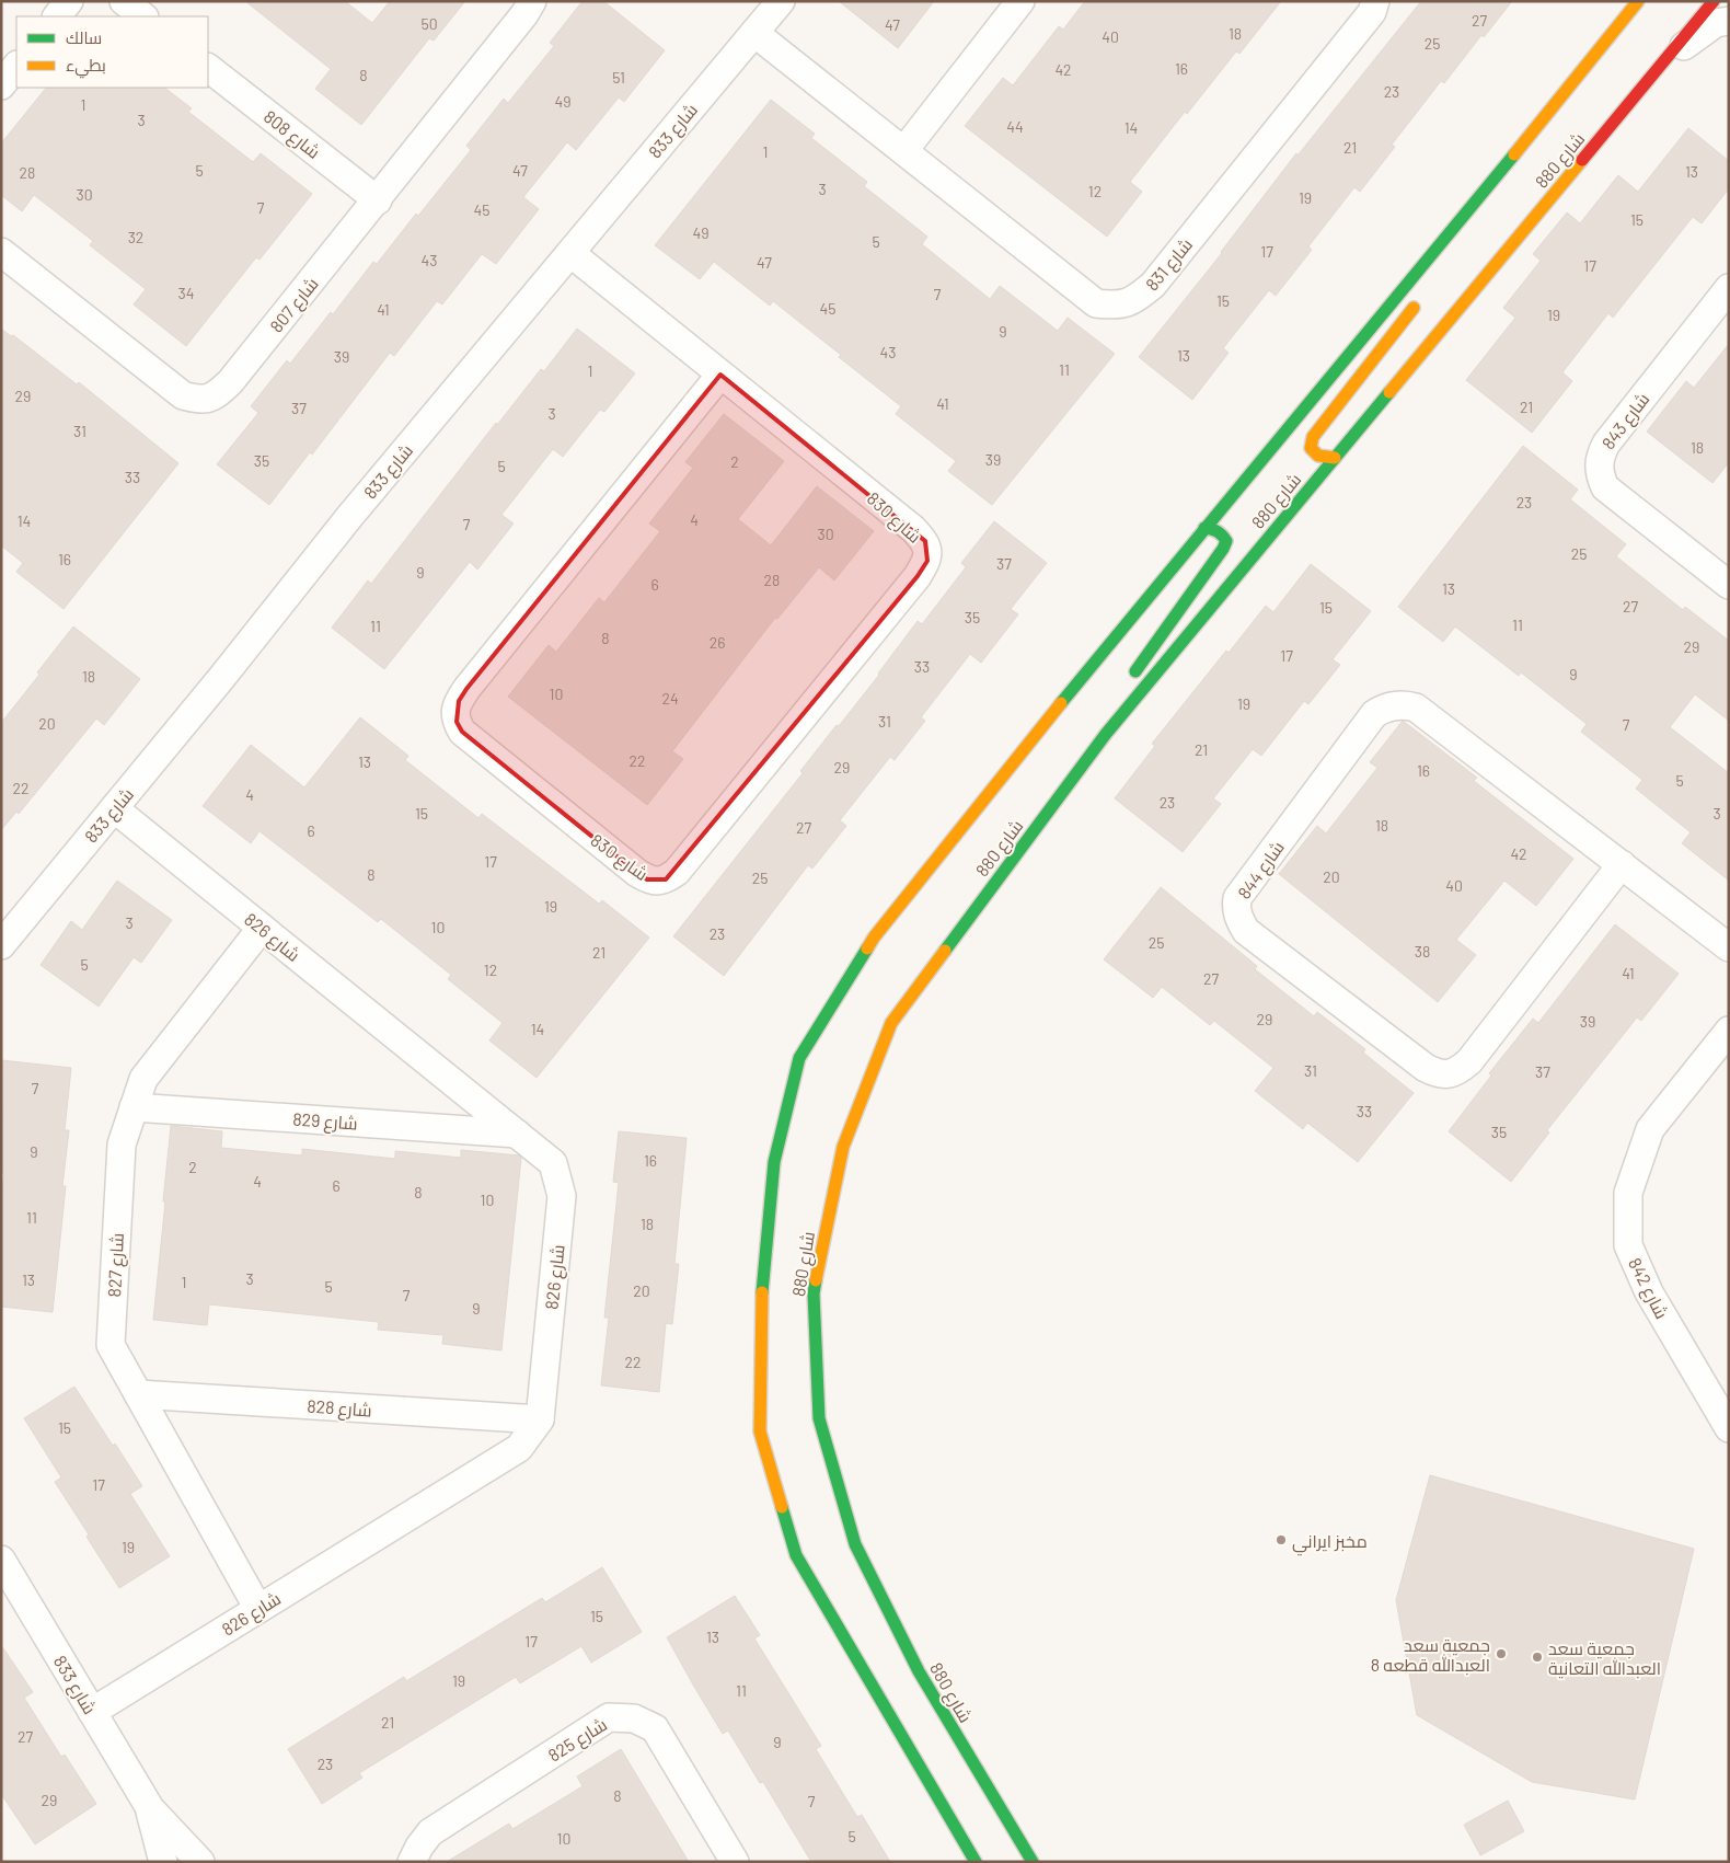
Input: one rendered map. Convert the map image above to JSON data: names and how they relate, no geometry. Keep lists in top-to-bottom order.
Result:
{
  "streets": {
    "street": [
      "شارع 833",
      "شارع 808",
      "شارع 880",
      "شارع 831",
      "شارع 807",
      "شارع 843",
      "شارع 830",
      "شارع 844",
      "شارع 826",
      "شارع 829",
      "شارع 827",
      "شارع 842",
      "شارع 828",
      "شارع 825"
    ]
  },
  "crossings": [
    ["شارع 833", "شارع 831"],
    ["شارع 833", "شارع 830"],
    ["شارع 833", "شارع 826"],
    ["شارع 808", "شارع 807"],
    ["شارع 826", "شارع 829"],
    ["شارع 826", "شارع 827"],
    ["شارع 826", "شارع 828"],
    ["شارع 829", "شارع 827"],
    ["شارع 827", "شارع 828"]
  ],
  "places": ["مخبز ايراني", "جمعية سعد العبدالله قطعه 8", "جمعية سعد العبدالله التعانية"],
  "house_numbers": [
    "27",
    "50",
    "47",
    "18",
    "40",
    "25",
    "16",
    "42",
    "8",
    "51",
    "23",
    "49",
    "1",
    "3",
    "44",
    "14",
    "21",
    "1",
    "5",
    "47",
    "13",
    "28",
    "3",
    "12",
    "30",
    "19",
    "7",
    "45",
    "15",
    "49",
    "32",
    "5",
    "17",
    "43",
    "47",
    "17",
    "34",
    "7",
    "15",
    "45",
    "41",
    "19",
    "9",
    "43",
    "13",
    "39",
    "11",
    "1",
    "29",
    "41",
    "21",
    "37",
    "3",
    "31",
    "18",
    "39",
    "35",
    "2",
    "5",
    "33",
    "23",
    "4",
    "14",
    "7",
    "30",
    "25",
    "16",
    "37",
    "9",
    "28",
    "6",
    "13",
    "27",
    "15",
    "35",
    "11",
    "11",
    "8",
    "26",
    "29",
    "17",
    "33",
    "9",
    "18",
    "10",
    "24",
    "19",
    "31",
    "20",
    "7",
    "21",
    "22",
    "13",
    "29",
    "16",
    "5",
    "22",
    "4",
    "23",
    "15",
    "3",
    "18",
    "27",
    "6",
    "42",
    "17",
    "8",
    "20",
    "25",
    "40",
    "19",
    "3",
    "10",
    "23",
    "25",
    "38",
    "21",
    "5",
    "12",
    "41",
    "27",
    "29",
    "39",
    "14",
    "31",
    "37",
    "7",
    "33",
    "35",
    "9",
    "16",
    "2",
    "4",
    "6",
    "8",
    "10",
    "11",
    "18",
    "3",
    "13",
    "1",
    "5",
    "20",
    "7",
    "9",
    "22",
    "15",
    "17",
    "19",
    "15",
    "13",
    "17",
    "19",
    "11",
    "21",
    "27",
    "9",
    "23",
    "8",
    "29",
    "7",
    "5",
    "10"
  ],
  "legend": ["سالك", "بطيء"]
}
